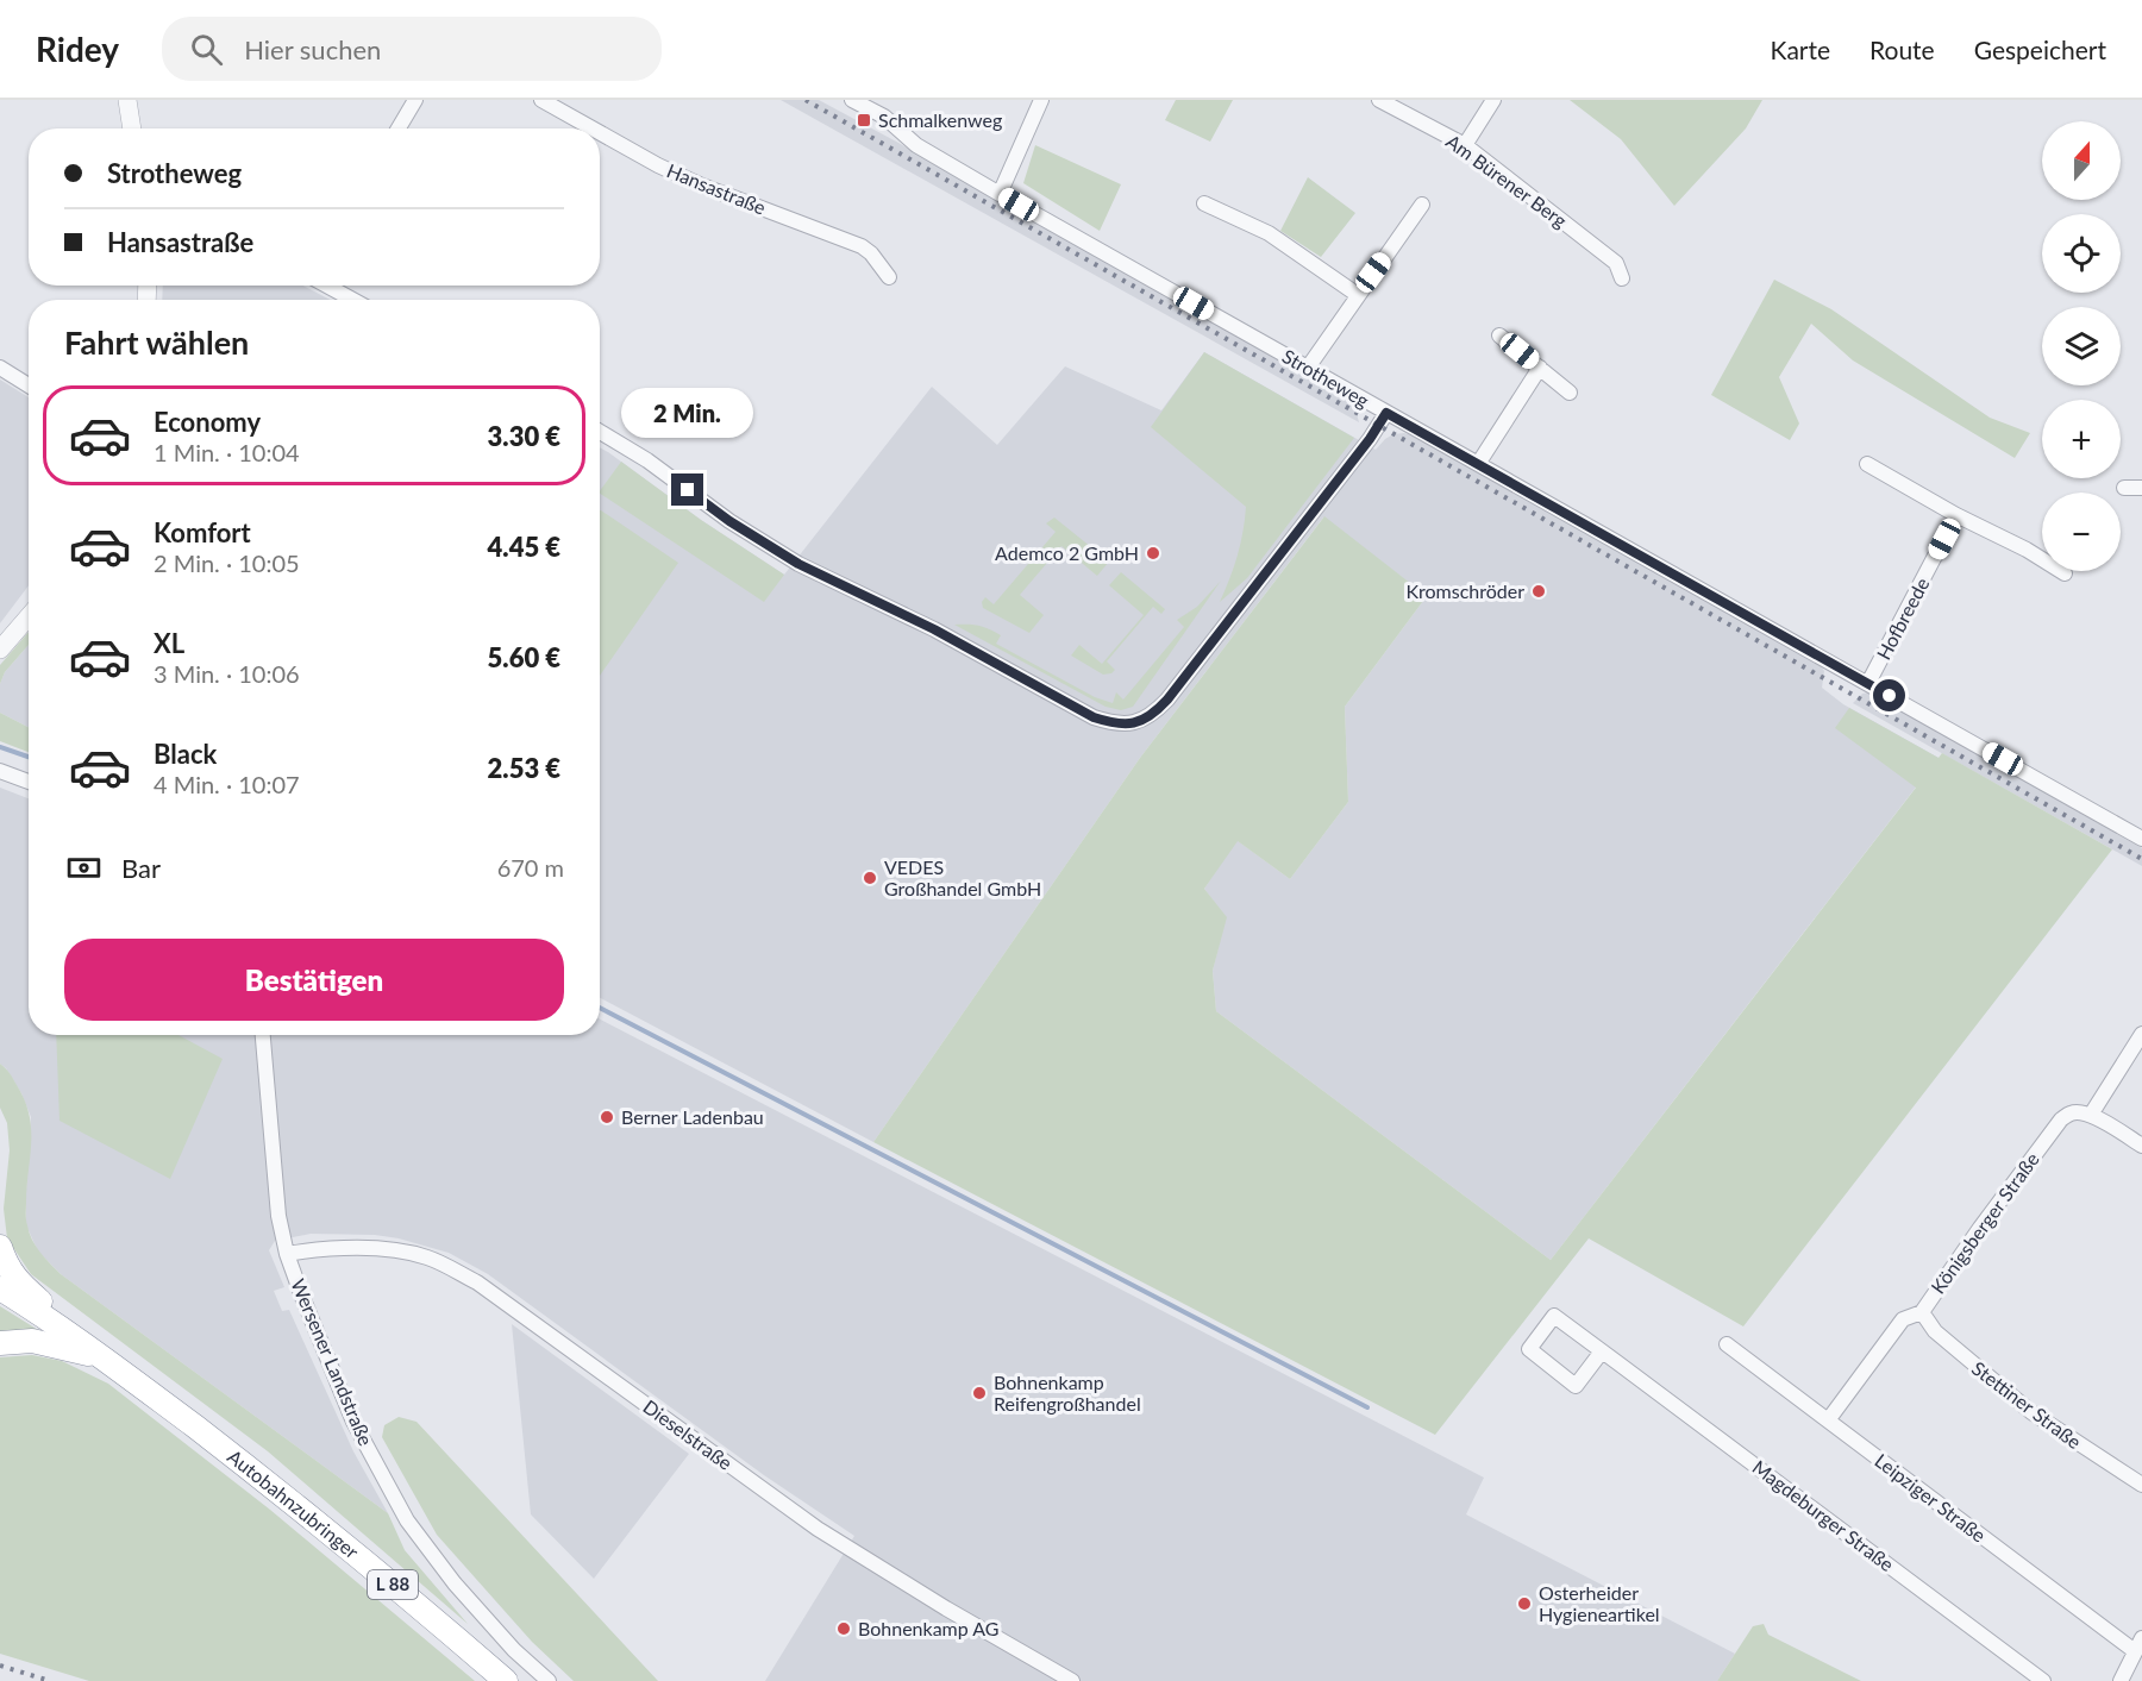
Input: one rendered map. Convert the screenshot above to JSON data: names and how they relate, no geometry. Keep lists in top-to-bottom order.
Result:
{
  "streets": {
    "highway": ["Autobahnzubringer", "L 88"],
    "street": [
      "Am Bürener Berg",
      "Hansastraße",
      "Strotheweg",
      "Hofbreede",
      "Königsberger Straße",
      "Wersener Landstraße",
      "Stettiner Straße",
      "Dieselstraße",
      "Leipziger Straße",
      "Magdeburger Straße"
    ]
  },
  "crossings": [
    ["Strotheweg", "Hofbreede"],
    ["Königsberger Straße", "Stettiner Straße"],
    ["Königsberger Straße", "Leipziger Straße"],
    ["Wersener Landstraße", "Dieselstraße"],
    ["Autobahnzubringer", "L 88"]
  ],
  "places": {
    "transit": ["Schmalkenweg"],
    "other": [
      "Ademco 2 GmbH",
      "Kromschröder",
      "VEDES Großhandel GmbH",
      "Berner Ladenbau",
      "Bohnenkamp Reifengroßhandel",
      "Osterheider Hygieneartikel",
      "Bohnenkamp AG"
    ]
  },
  "north": "top",
  "page": {
    "header": "Ridey",
    "search": "Hier suchen",
    "nav": ["Karte", "Route", "Gespeichert"],
    "map_buttons": ["+", "−"],
    "banner": ["Strotheweg", "Hansastraße"],
    "heading": "Fahrt wählen",
    "list": [
      {
        "name": "Economy",
        "note": "1 Min. · 10:04",
        "value": "3.30 €"
      },
      {
        "name": "Komfort",
        "note": "2 Min. · 10:05",
        "value": "4.45 €"
      },
      {
        "name": "XL",
        "note": "3 Min. · 10:06",
        "value": "5.60 €"
      },
      {
        "name": "Black",
        "note": "4 Min. · 10:07",
        "value": "2.53 €"
      }
    ],
    "bubble": "2 Min.",
    "pay": ["Bar", "670 m"],
    "buttons": "Bestätigen"
  }
}
